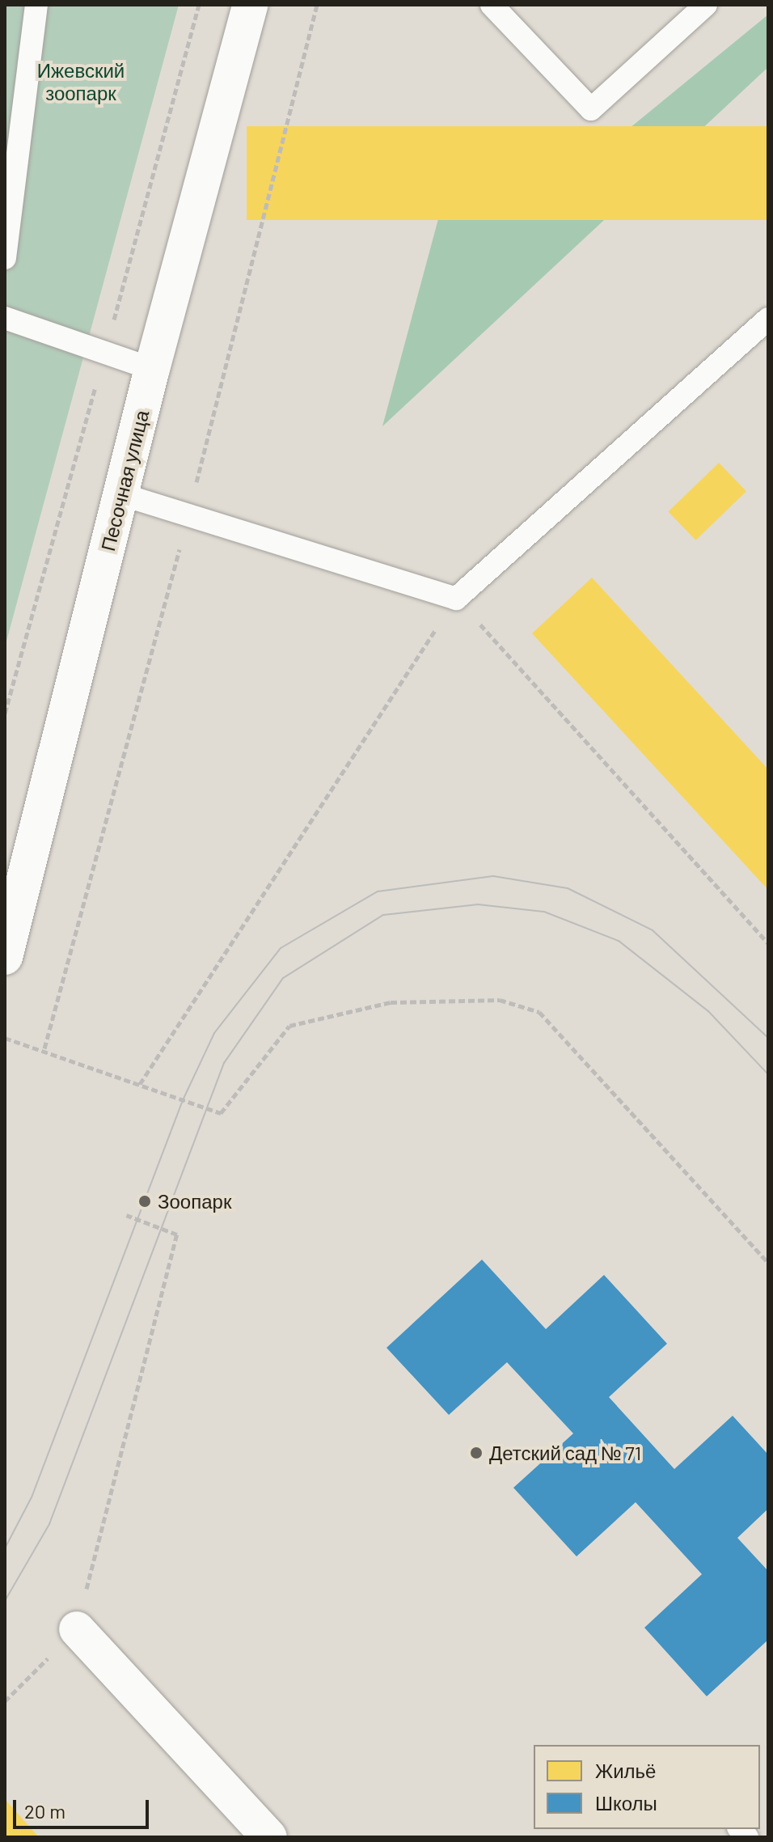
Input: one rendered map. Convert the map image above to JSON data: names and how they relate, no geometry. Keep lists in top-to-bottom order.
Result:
{
  "streets": {
    "main road": ["Песочная улица"]
  },
  "parks": ["Ижевский зоопарк"],
  "places": ["Зоопарк", "Детский сад № 71"],
  "legend": ["Жильё", "Школы"],
  "scale_bar": "20 m"
}
